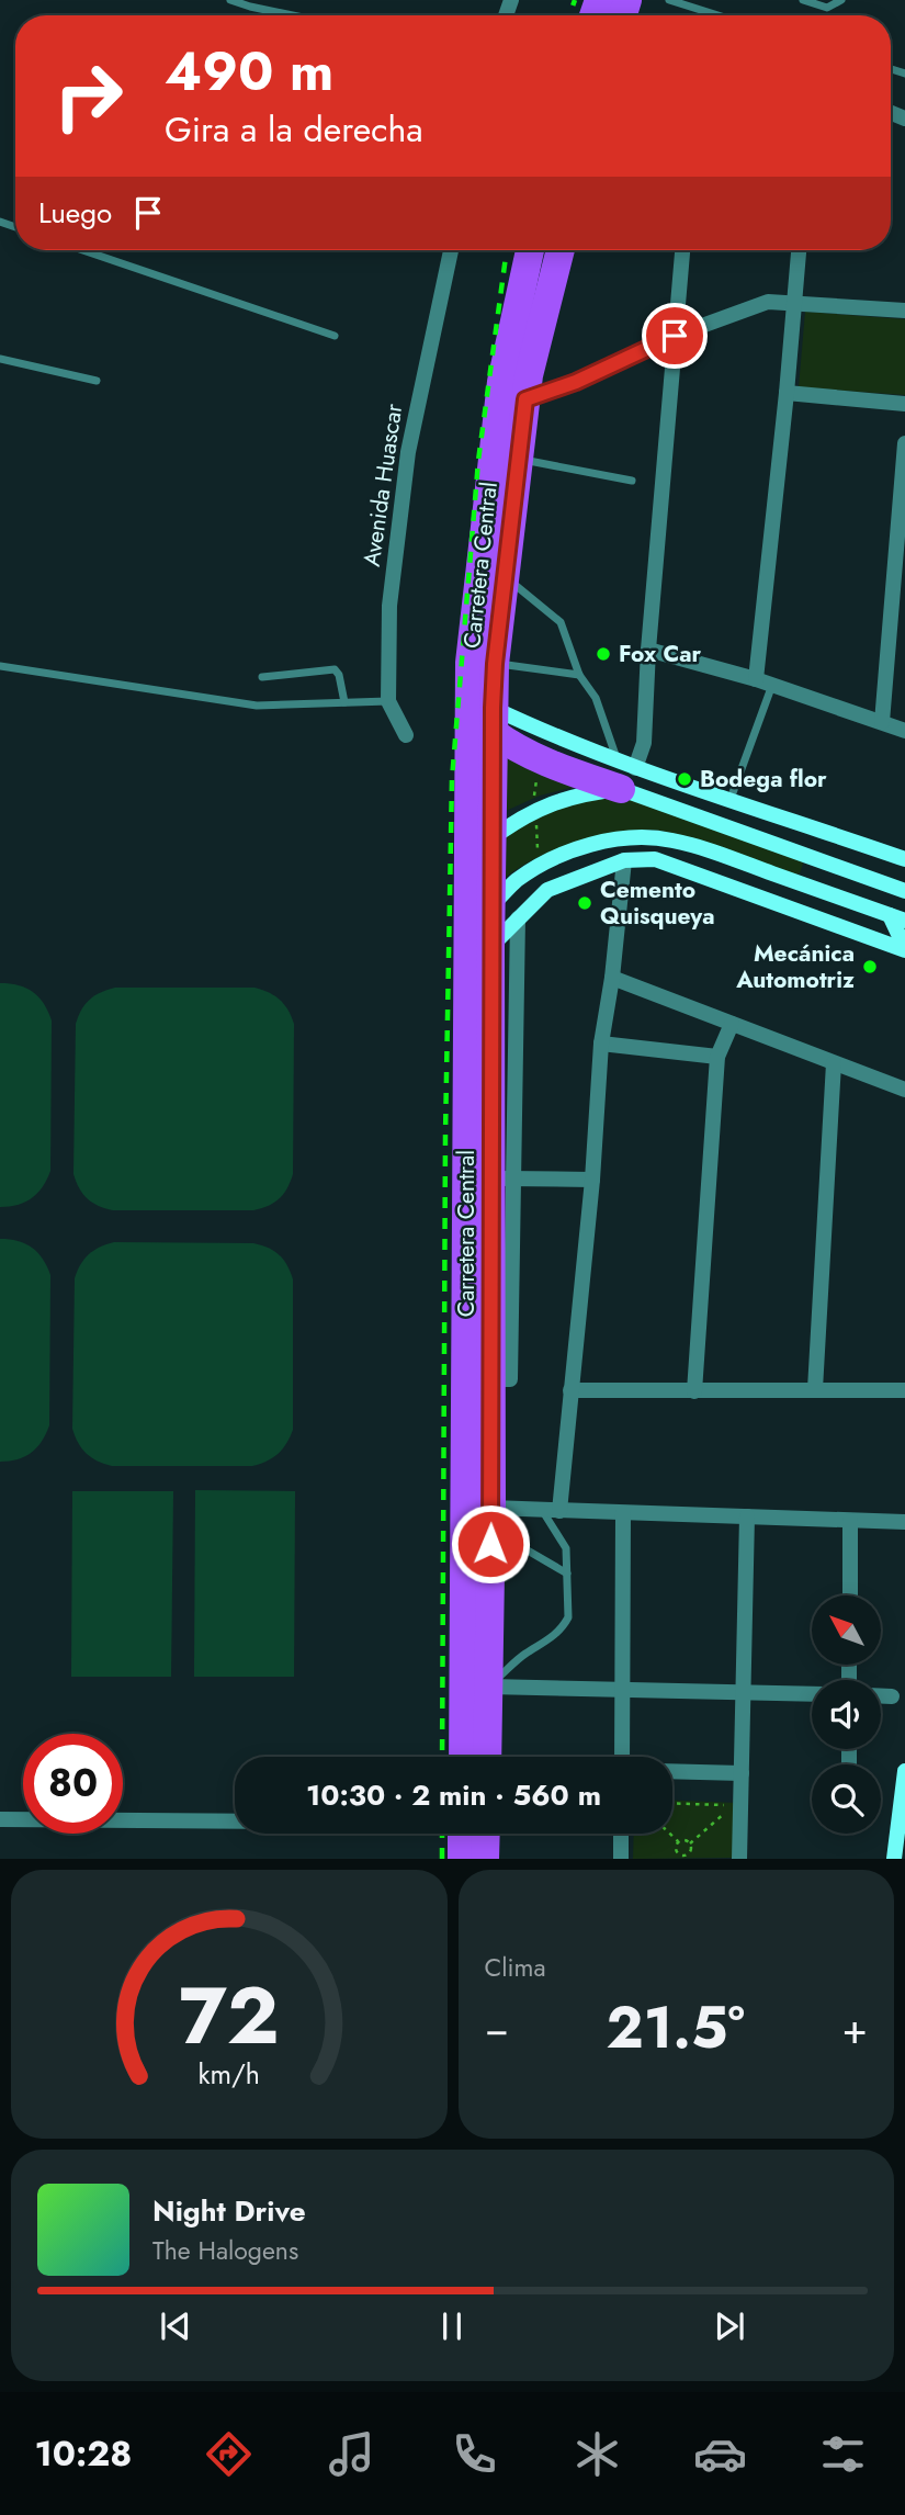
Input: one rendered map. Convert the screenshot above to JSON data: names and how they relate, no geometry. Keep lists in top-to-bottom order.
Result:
{
  "streets": {
    "highway": ["Carretera Central"],
    "street": ["Avenida Huascar"]
  },
  "places": [
    "Fox Car",
    "Bodega flor",
    "Cemento Quisqueya",
    "Mecánica Automotriz"
  ],
  "north": "top left",
  "page": {
    "turn": ["490 m", "Gira a la derecha"],
    "then": "Luego",
    "limit": "80",
    "trip": "10:30 · 2 min · 560 m",
    "tile": "Clima",
    "heat": ["−", "21.5°", "+"],
    "song": ["Night Drive", "The Halogens"],
    "tabs": "10:28",
    "gauge": ["72", "km/h"]
  }
}
